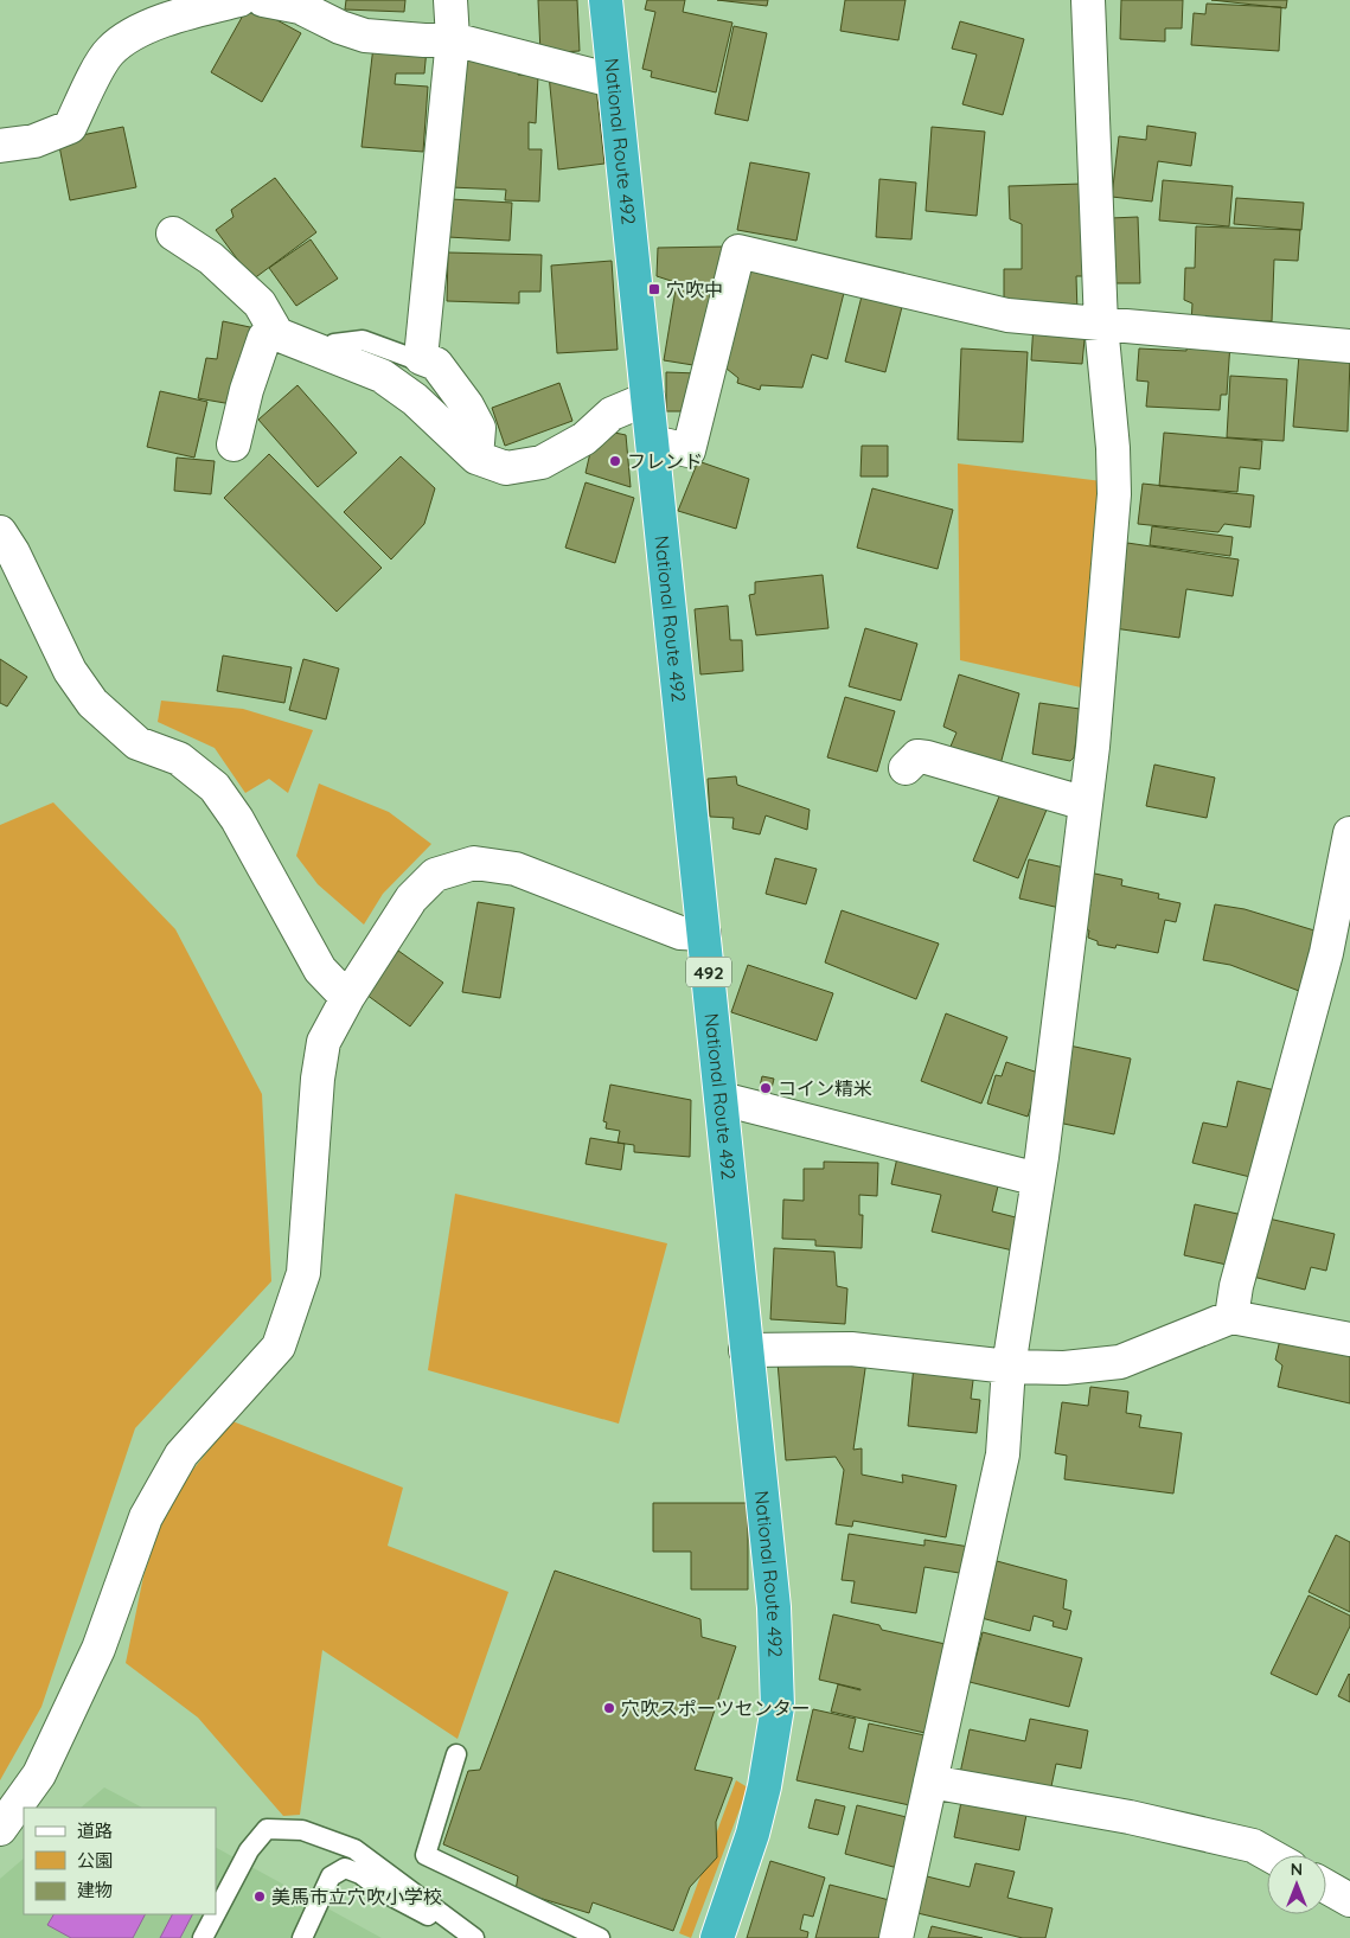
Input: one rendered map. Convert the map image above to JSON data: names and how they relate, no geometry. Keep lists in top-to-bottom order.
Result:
{
  "streets": {
    "highway": ["National Route 492", "492"]
  },
  "places": {
    "transit": ["穴吹中"],
    "other": [
      "フレンド",
      "コイン精米",
      "穴吹スポーツセンター",
      "美馬市立穴吹小学校"
    ]
  },
  "legend": ["道路", "公園", "建物"],
  "north": "top"
}
